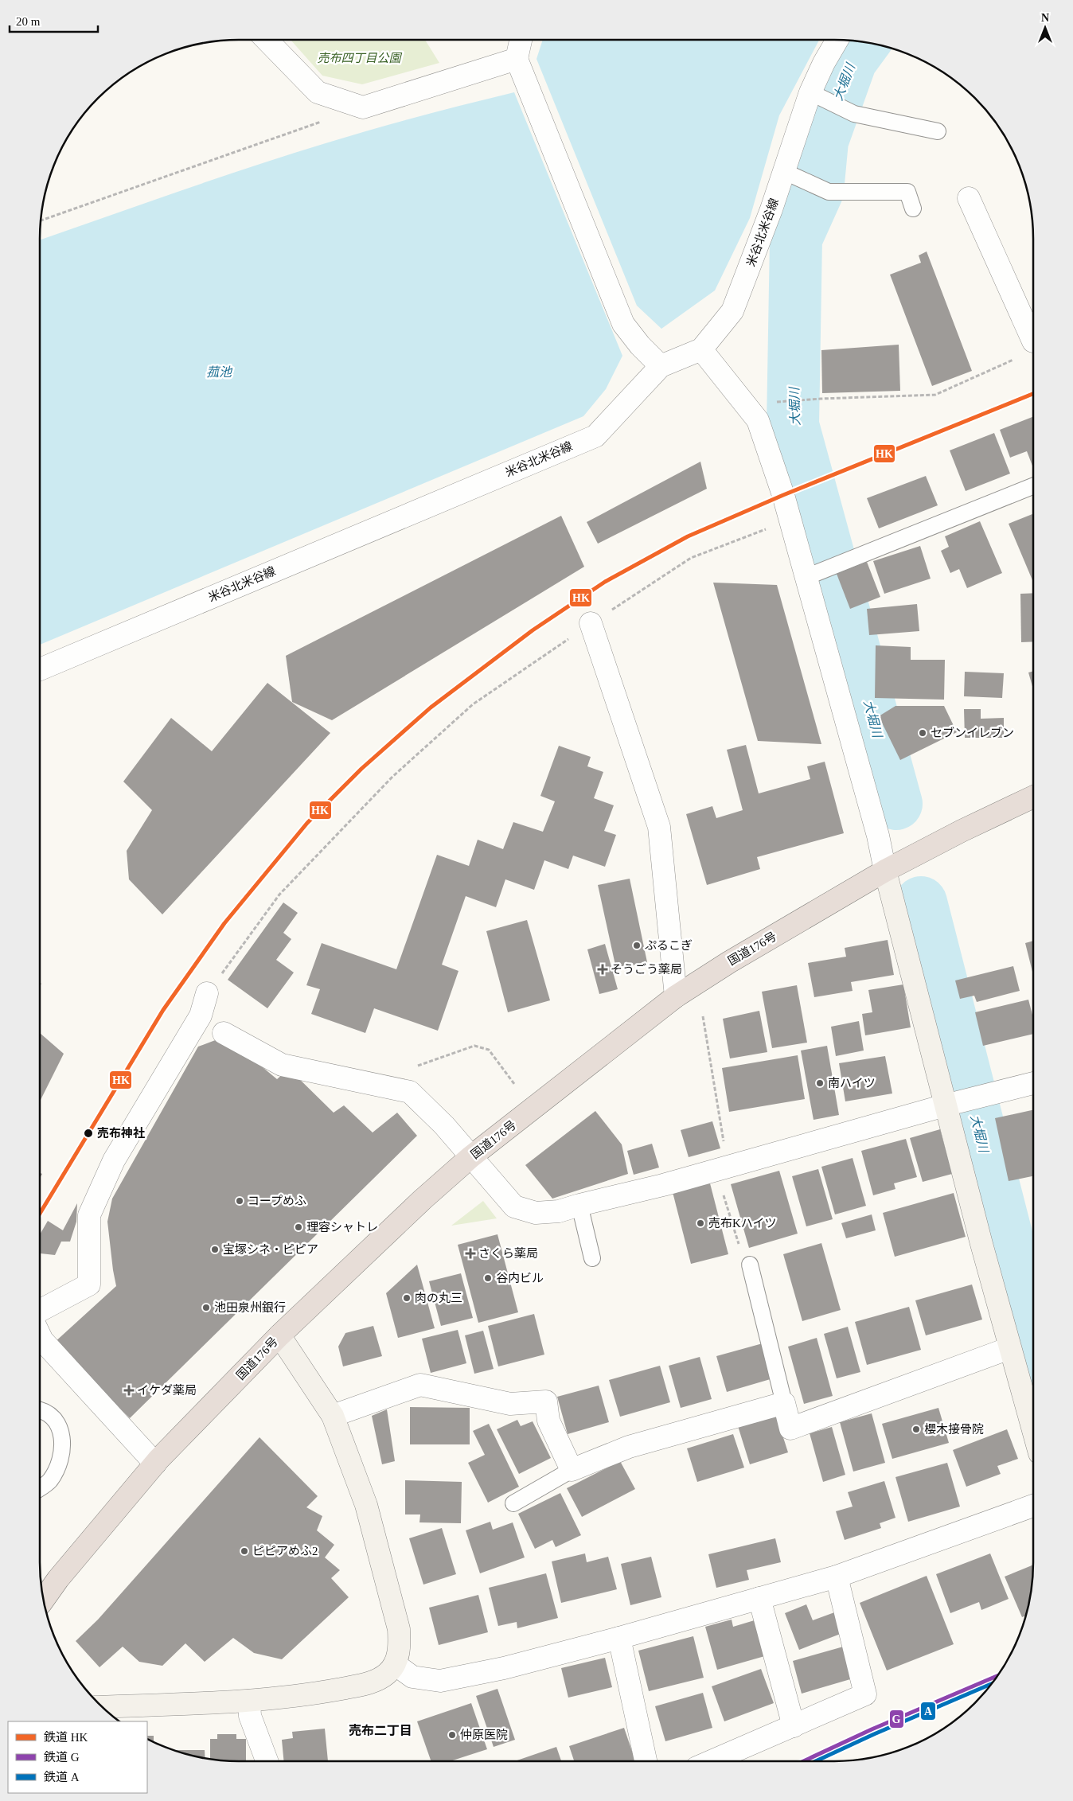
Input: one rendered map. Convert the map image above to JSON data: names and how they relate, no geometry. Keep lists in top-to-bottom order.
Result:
{
  "streets": {
    "highway": ["国道176号"],
    "street": ["米谷北米谷線"]
  },
  "districts": ["売布二丁目"],
  "water": ["大堀川", "菰池"],
  "parks": ["売布四丁目公園"],
  "places": {
    "other": [
      "セブンイレブン",
      "ぷるこぎ",
      "南ハイツ",
      "売布神社",
      "コープめふ",
      "売布Kハイツ",
      "理容シャトレ",
      "宝塚シネ・ピピア",
      "谷内ビル",
      "肉の丸三",
      "池田泉州銀行",
      "櫻木接骨院",
      "ピピアめふ2",
      "仲原医院"
    ],
    "health": ["そうごう薬局", "さくら薬局", "イケダ薬局"]
  },
  "lines": ["rail line HK", "rail line G", "rail line A"],
  "legend": ["鉄道 HK", "鉄道 G", "鉄道 A"],
  "scale_bar": "20 m",
  "north": "top"
}
